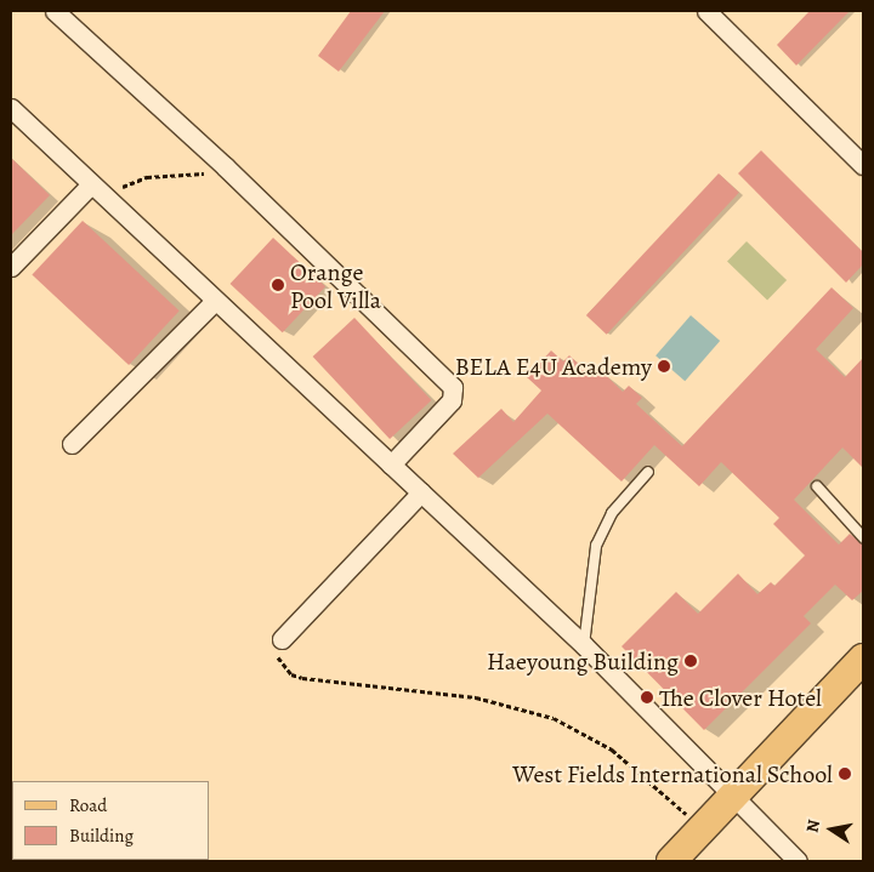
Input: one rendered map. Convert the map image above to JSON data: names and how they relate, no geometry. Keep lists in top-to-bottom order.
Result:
{
  "places": [
    "Orange Pool Villa",
    "BELA E4U Academy",
    "Haeyoung Building",
    "The Clover Hotel",
    "West Fields International School"
  ],
  "legend": ["Road", "Building"],
  "north": "left"
}
